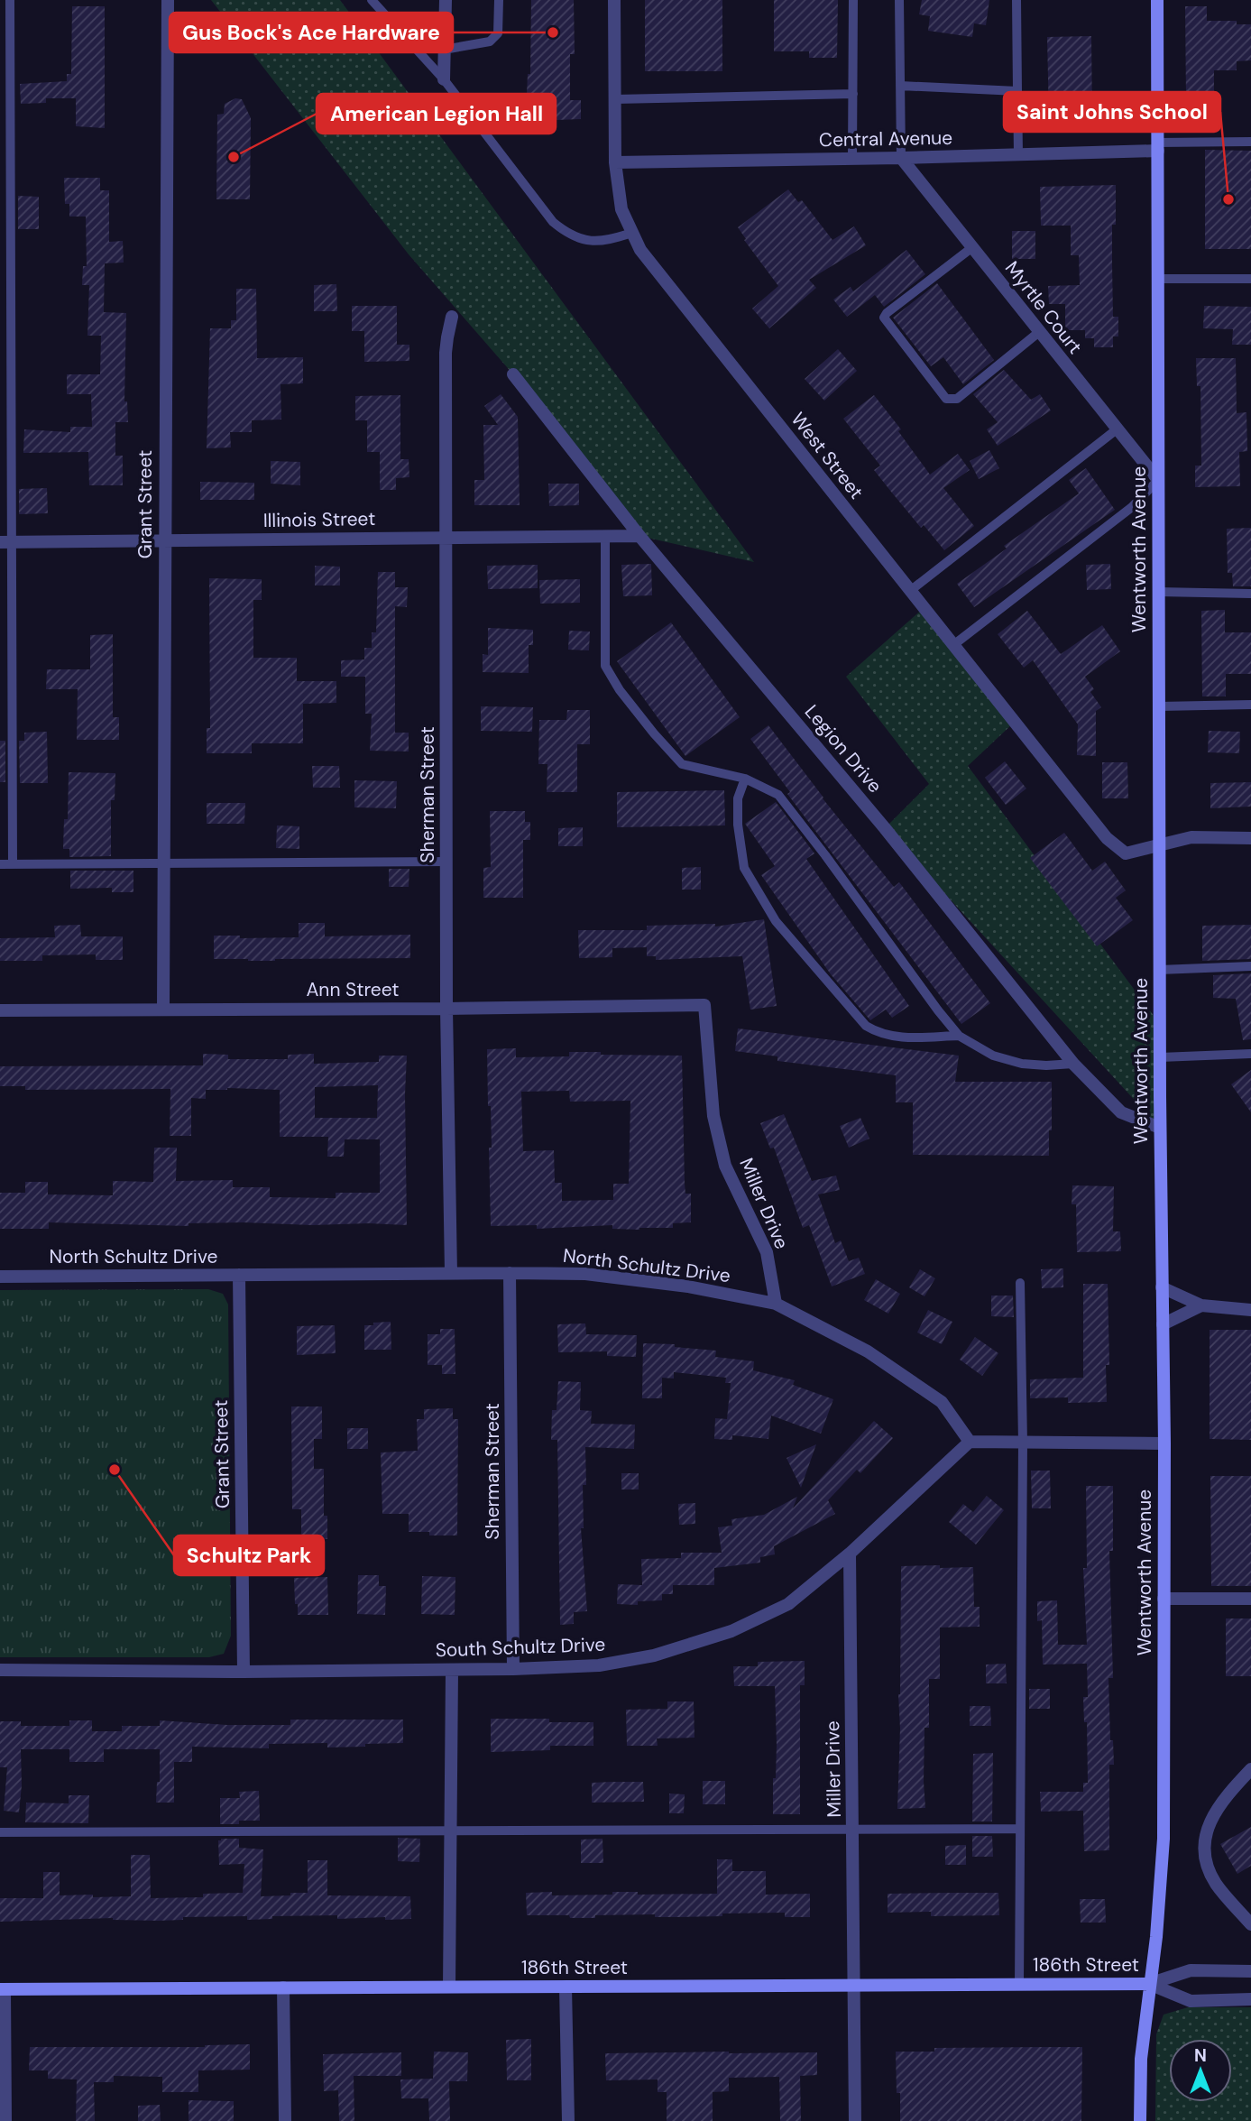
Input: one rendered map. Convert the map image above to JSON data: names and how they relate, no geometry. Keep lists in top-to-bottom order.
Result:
{
  "streets": {
    "street": [
      "Central Avenue",
      "Myrtle Court",
      "West Street",
      "Grant Street",
      "Illinois Street",
      "Wentworth Avenue",
      "Legion Drive",
      "Sherman Street",
      "Ann Street",
      "Miller Drive",
      "North Schultz Drive",
      "South Schultz Drive",
      "186th Street"
    ]
  },
  "crossings": [
    ["Central Avenue", "Myrtle Court"],
    ["Central Avenue", "West Street"],
    ["Central Avenue", "Wentworth Avenue"],
    ["Myrtle Court", "Wentworth Avenue"],
    ["West Street", "Wentworth Avenue"],
    ["Grant Street", "Illinois Street"],
    ["Grant Street", "Ann Street"],
    ["Grant Street", "North Schultz Drive"],
    ["Grant Street", "South Schultz Drive"],
    ["Illinois Street", "Legion Drive"],
    ["Illinois Street", "Sherman Street"],
    ["Wentworth Avenue", "Legion Drive"],
    ["Wentworth Avenue", "186th Street"],
    ["Sherman Street", "Ann Street"],
    ["Sherman Street", "North Schultz Drive"],
    ["Sherman Street", "South Schultz Drive"],
    ["Ann Street", "Miller Drive"],
    ["Miller Drive", "North Schultz Drive"],
    ["Miller Drive", "South Schultz Drive"],
    ["Miller Drive", "186th Street"],
    ["North Schultz Drive", "South Schultz Drive"]
  ],
  "places": [
    "Gus Bock's Ace Hardware",
    "American Legion Hall",
    "Saint Johns School",
    "Schultz Park"
  ],
  "north": "top"
}
